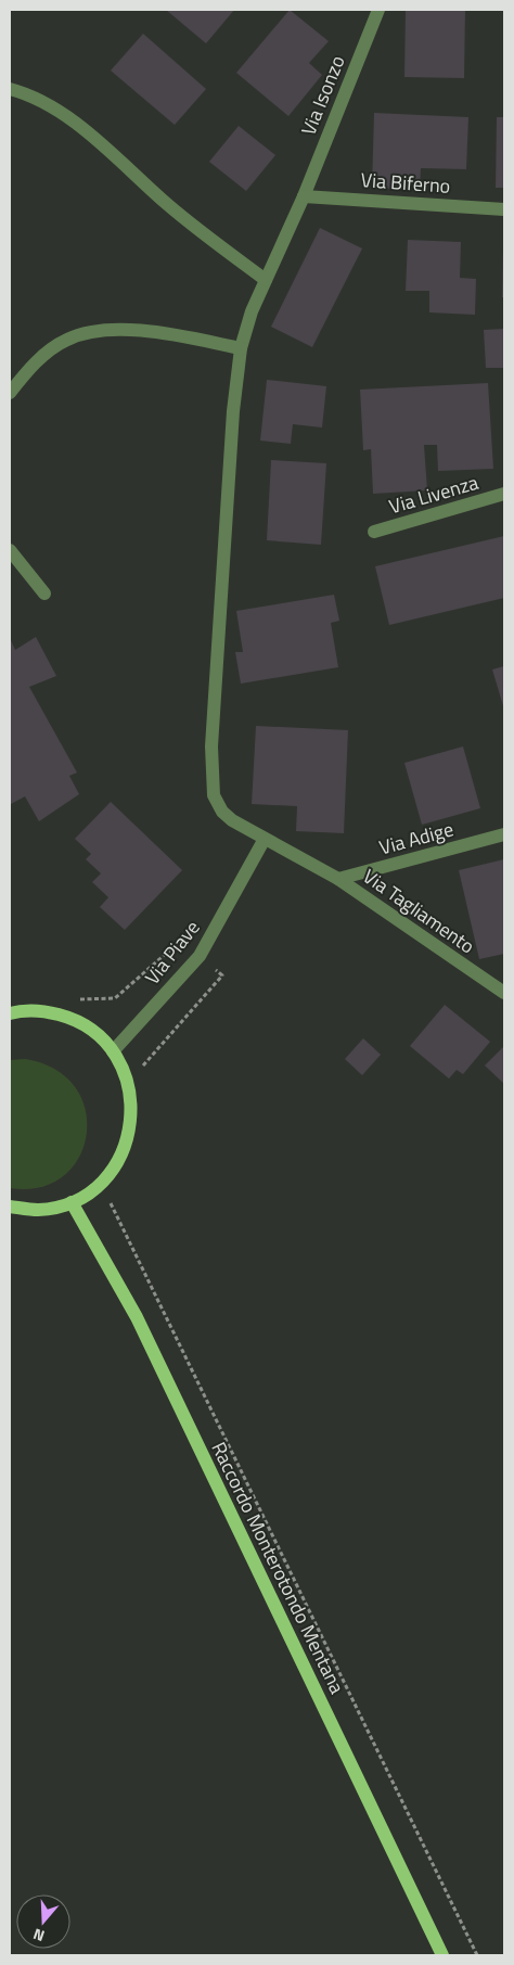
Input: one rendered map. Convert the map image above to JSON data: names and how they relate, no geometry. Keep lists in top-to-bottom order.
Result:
{
  "streets": {
    "main road": ["Raccordo Monterotondo Mentana"],
    "street": [
      "Via Isonzo",
      "Via Biferno",
      "Via Livenza",
      "Via Adige",
      "Via Tagliamento",
      "Via Piave"
    ]
  },
  "crossings": [
    ["Via Isonzo", "Via Biferno"],
    ["Via Isonzo", "Via Tagliamento"],
    ["Via Adige", "Via Tagliamento"],
    ["Via Tagliamento", "Via Piave"]
  ],
  "north": "bottom"
}
